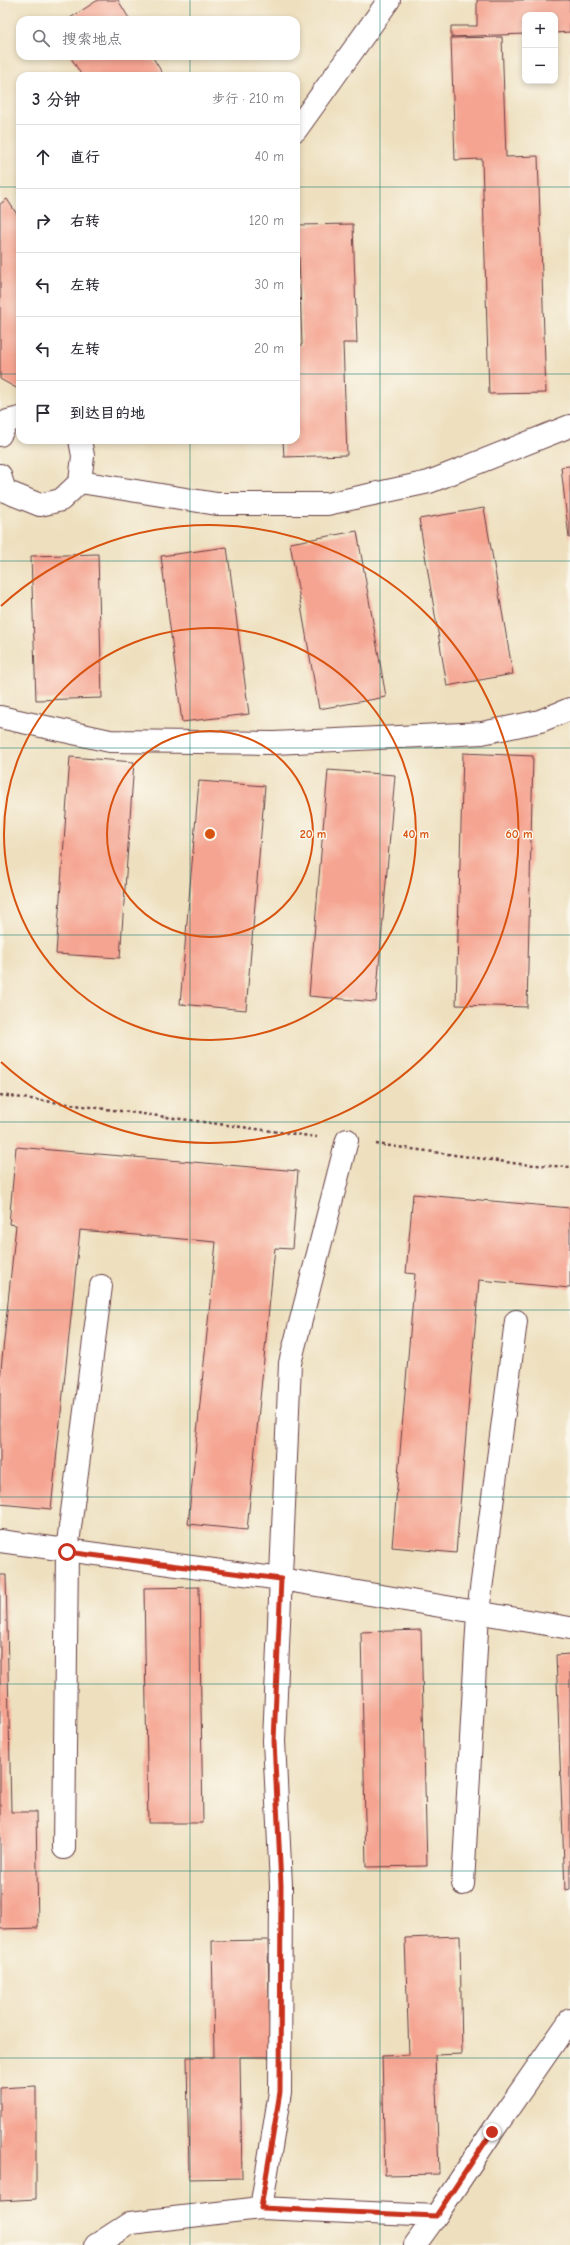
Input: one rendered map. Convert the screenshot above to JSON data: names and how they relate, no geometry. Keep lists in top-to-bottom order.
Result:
{
  "page": {
    "map_buttons": ["+", "−"],
    "search": "搜索地点",
    "heading": ["3 分钟", "步行 · 210 m"],
    "list": [
      ["直行", "40 m"],
      ["右转", "120 m"],
      ["左转", "30 m"],
      ["左转", "20 m"],
      "到达目的地"
    ]
  },
  "rings": ["20 m", "40 m", "60 m"]
}
